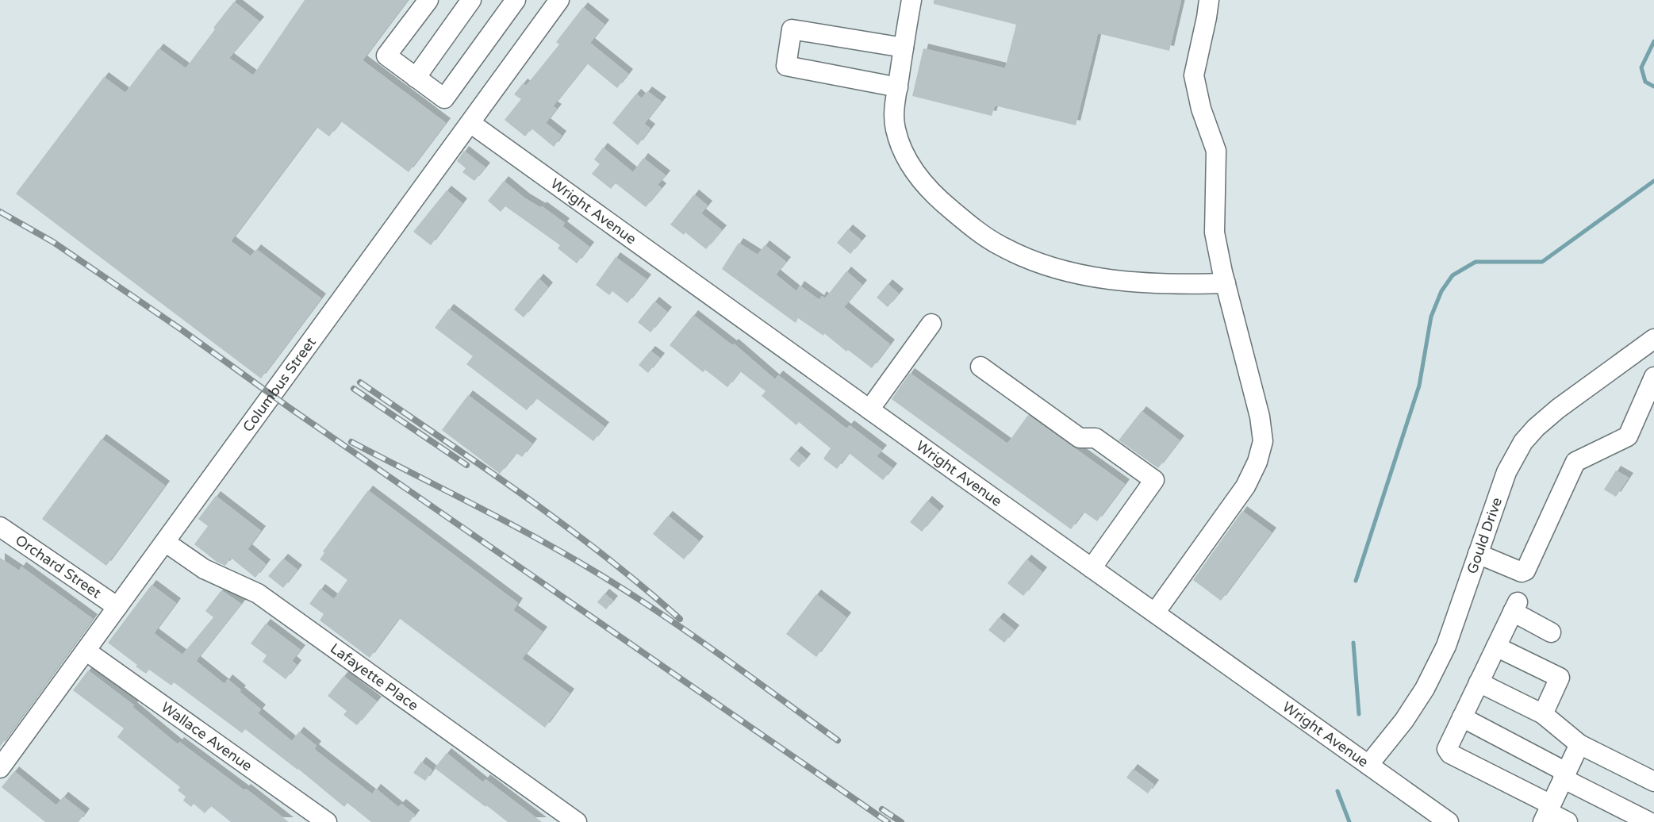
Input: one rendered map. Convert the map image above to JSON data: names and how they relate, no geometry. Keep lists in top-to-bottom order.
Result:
{
  "streets": {
    "street": [
      "Wright Avenue",
      "Columbus Street",
      "Gould Drive",
      "Orchard Street",
      "Lafayette Place",
      "Wallace Avenue"
    ]
  },
  "crossings": [
    ["Wright Avenue", "Columbus Street"],
    ["Wright Avenue", "Gould Drive"],
    ["Columbus Street", "Orchard Street"],
    ["Columbus Street", "Lafayette Place"],
    ["Columbus Street", "Wallace Avenue"]
  ]
}
